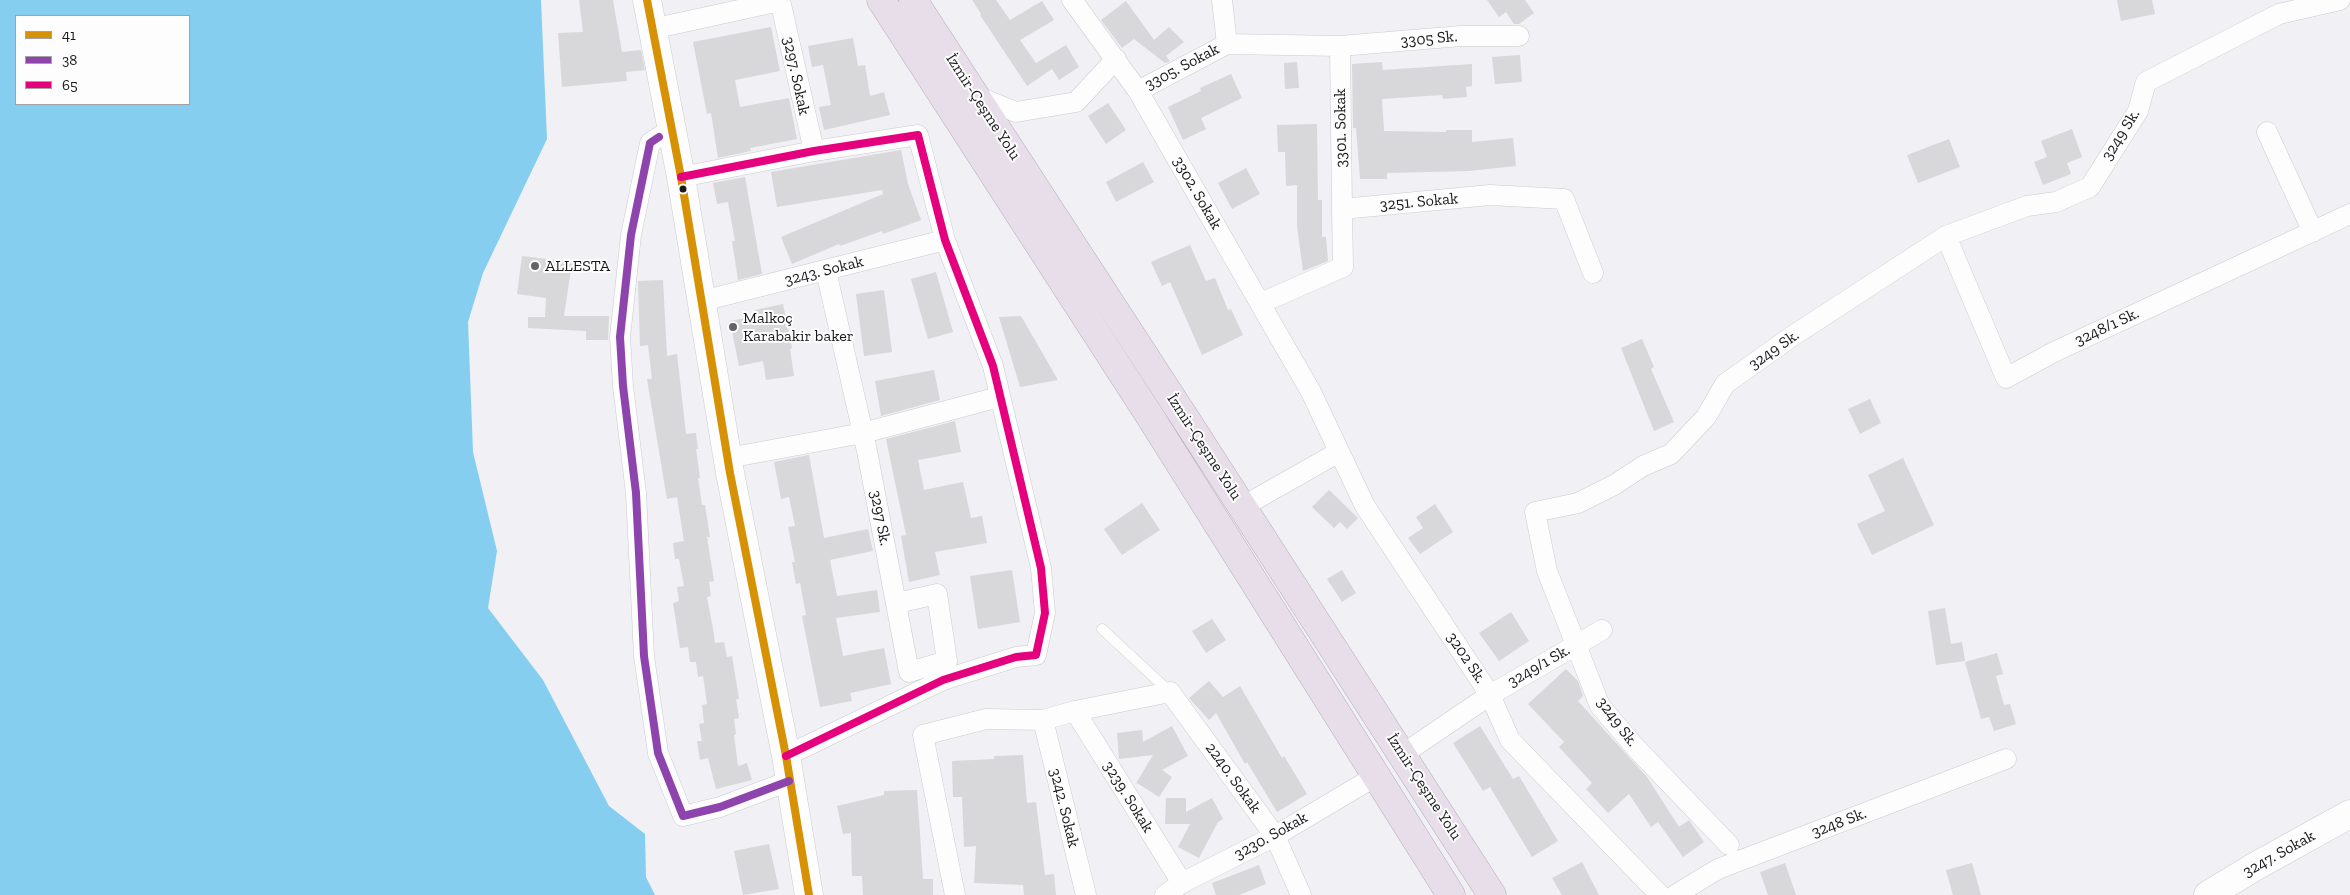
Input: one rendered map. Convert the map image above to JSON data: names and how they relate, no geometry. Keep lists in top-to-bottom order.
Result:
{
  "streets": {
    "highway": ["İzmir-Çeşme Yolu"],
    "street": [
      "3305 Sk.",
      "3305. Sokak",
      "3297. Sokak",
      "3301. Sokak",
      "3249 Sk.",
      "3302. Sokak",
      "3251. Sokak",
      "3243. Sokak",
      "3248/1 Sk.",
      "3297 Sk.",
      "3202 Sk.",
      "3249/1 Sk.",
      "2240. Sokak",
      "3239. Sokak",
      "3242. Sokak",
      "3248 Sk.",
      "3230. Sokak",
      "3247. Sokak"
    ]
  },
  "crossings": [
    ["3305 Sk.", "3305. Sokak"],
    ["3305 Sk.", "3301. Sokak"],
    ["3305. Sokak", "3302. Sokak"],
    ["İzmir-Çeşme Yolu", "3249/1 Sk."],
    ["İzmir-Çeşme Yolu", "3230. Sokak"],
    ["3301. Sokak", "3251. Sokak"],
    ["3249 Sk.", "3248/1 Sk."],
    ["3249 Sk.", "3249/1 Sk."],
    ["3302. Sokak", "3202 Sk."],
    ["3243. Sokak", "3297 Sk."],
    ["3202 Sk.", "3249/1 Sk."],
    ["2240. Sokak", "3230. Sokak"],
    ["3239. Sokak", "3230. Sokak"]
  ],
  "places": ["ALLESTA", "Malkoç Karabakir baker"],
  "lines": ["transit line 41", "transit line 65", "transit line 38"],
  "legend": ["41", "38", "65"]
}
